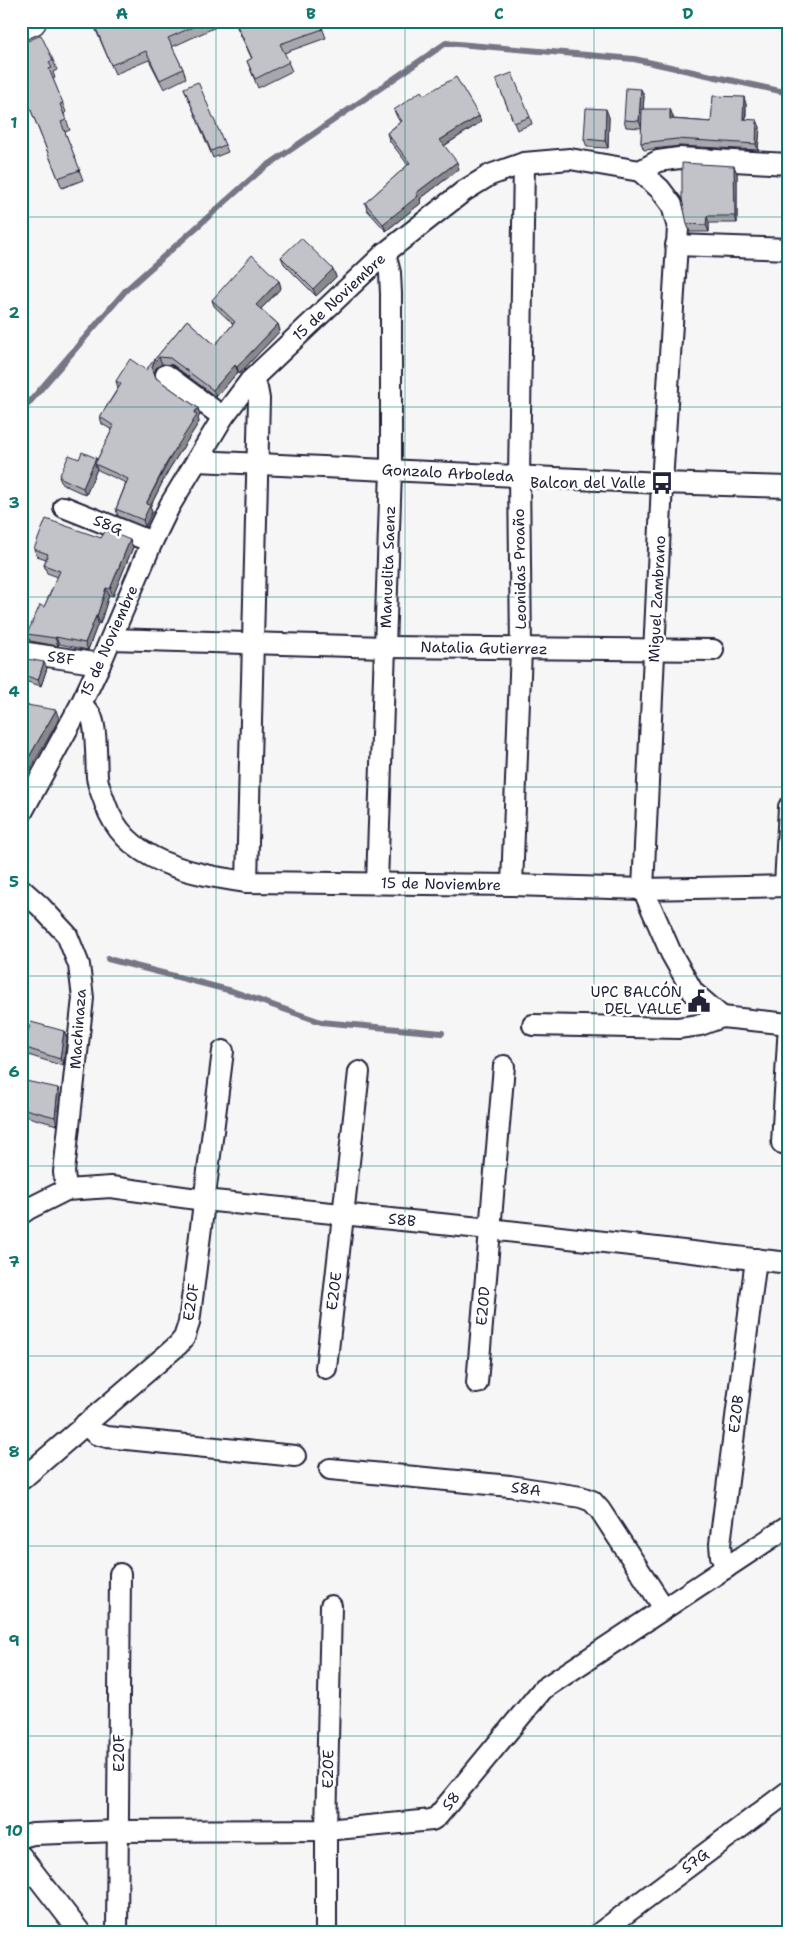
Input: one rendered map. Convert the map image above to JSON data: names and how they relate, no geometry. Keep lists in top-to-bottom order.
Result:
{
  "streets": {
    "street": [
      "15 de Noviembre",
      "Gonzalo Arboleda",
      "S8G",
      "Manuelita Saenz",
      "Leonidas Proaño",
      "Miguel Zambrano",
      "Natalia Gutierrez",
      "S8F",
      "Machinaza",
      "S8B",
      "E20E",
      "E20F",
      "E20D",
      "E20B",
      "S8A",
      "S8",
      "S7G"
    ]
  },
  "crossings": [
    ["15 de Noviembre", "Gonzalo Arboleda"],
    ["15 de Noviembre", "S8G"],
    ["15 de Noviembre", "Manuelita Saenz"],
    ["15 de Noviembre", "Leonidas Proaño"],
    ["15 de Noviembre", "Miguel Zambrano"],
    ["15 de Noviembre", "Natalia Gutierrez"],
    ["15 de Noviembre", "S8F"],
    ["Gonzalo Arboleda", "Manuelita Saenz"],
    ["Gonzalo Arboleda", "Leonidas Proaño"],
    ["Gonzalo Arboleda", "Miguel Zambrano"],
    ["Manuelita Saenz", "Natalia Gutierrez"],
    ["Leonidas Proaño", "Natalia Gutierrez"],
    ["Miguel Zambrano", "Natalia Gutierrez"],
    ["Machinaza", "S8B"],
    ["S8B", "E20E"],
    ["S8B", "E20F"],
    ["S8B", "E20D"],
    ["S8B", "E20B"],
    ["E20E", "S8"],
    ["E20F", "S8"],
    ["E20B", "S8"],
    ["S8A", "S8"]
  ],
  "places": {
    "bus stop": ["Balcon del Valle"],
    "public building": ["UPC BALCÓN DEL VALLE"]
  },
  "grid": {
    "columns": [
      "A",
      "B",
      "C",
      "D"
    ],
    "rows": [
      "1",
      "2",
      "3",
      "4",
      "5",
      "6",
      "7",
      "8",
      "9",
      "10"
    ]
  }
}
